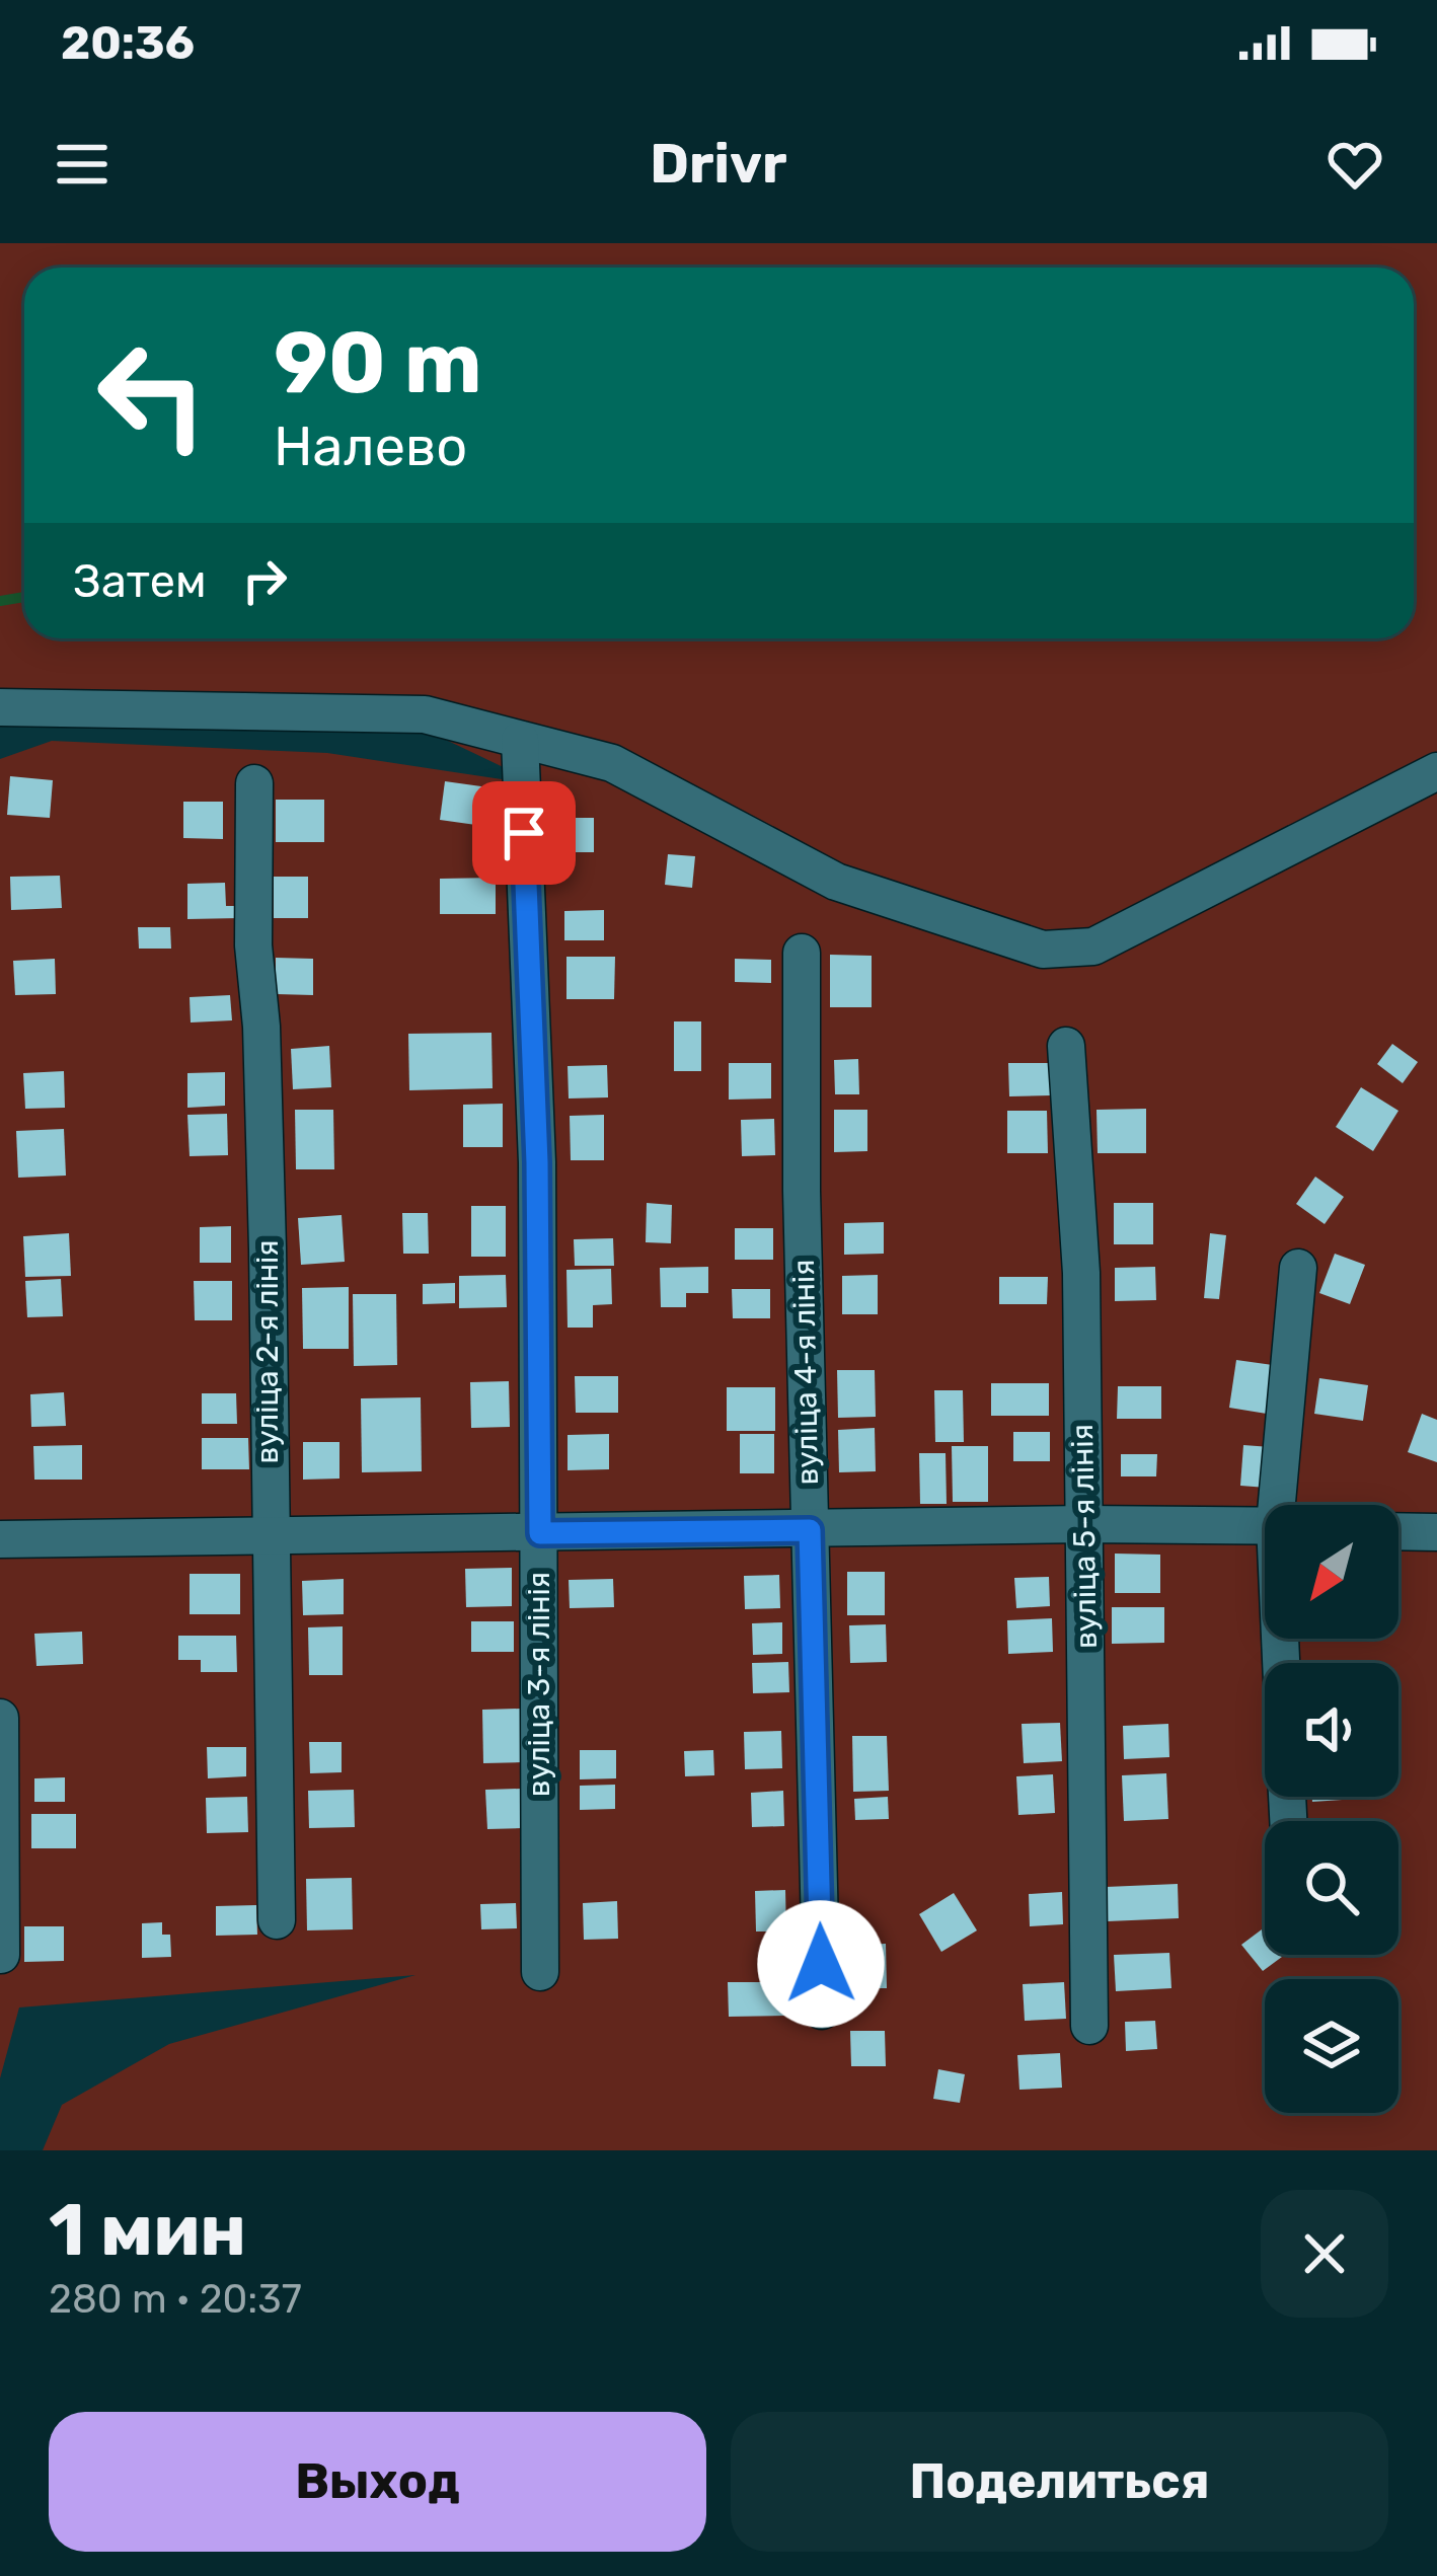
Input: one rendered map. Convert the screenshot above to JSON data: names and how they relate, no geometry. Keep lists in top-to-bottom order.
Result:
{
  "streets": {
    "street": [
      "вуліца 2-я лінія",
      "вуліца 4-я лінія",
      "вуліца 5-я лінія",
      "вуліца 3-я лінія"
    ]
  },
  "north": "bottom left",
  "page": {
    "status": "20:36",
    "header": "Drivr",
    "turn": ["90 m", "Налево"],
    "then": "Затем",
    "heading": ["1 мин", "280 m · 20:37"],
    "buttons": ["Выход", "Поделиться"]
  }
}
